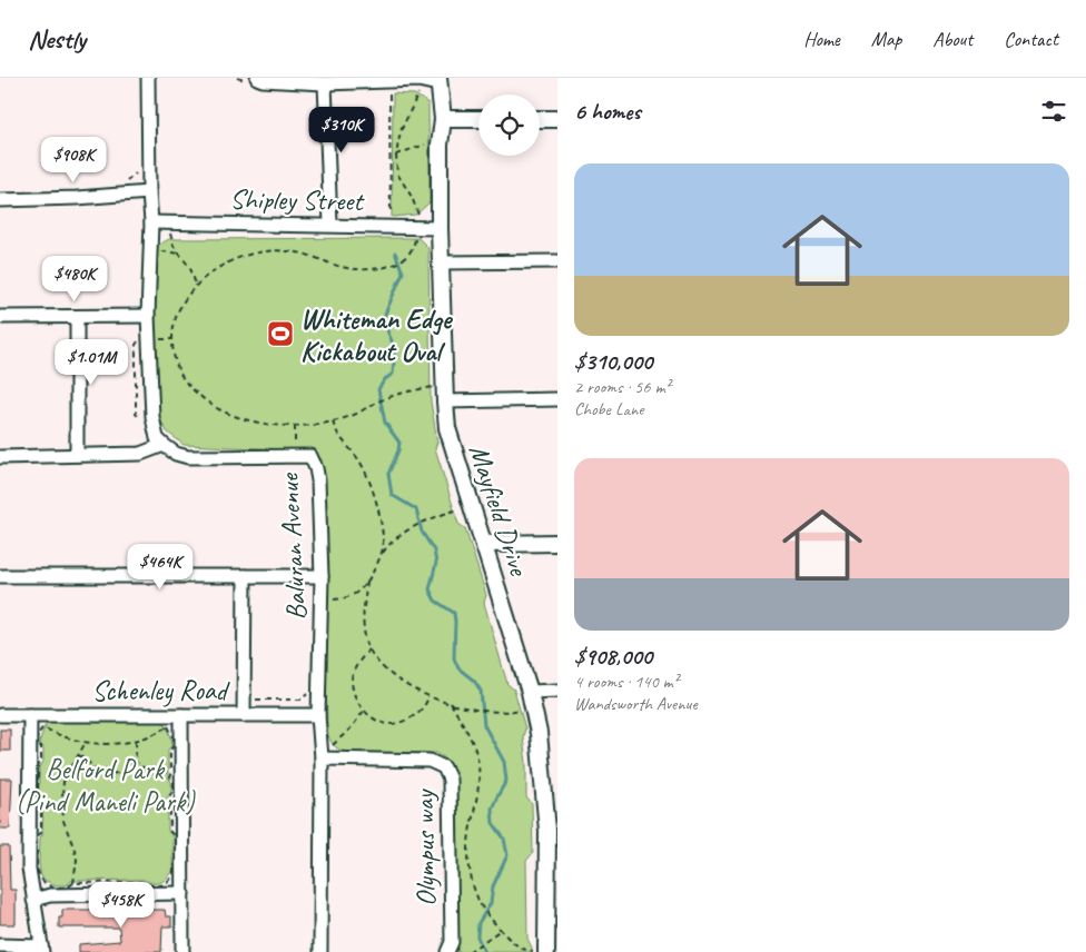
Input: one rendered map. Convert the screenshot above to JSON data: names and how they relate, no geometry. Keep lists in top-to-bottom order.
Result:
{
  "streets": {
    "street": [
      "Shipley Street",
      "Mayfield Drive",
      "Baluran Avenue",
      "Schenley Road",
      "Olympus way"
    ]
  },
  "crossings": [
    ["Shipley Street", "Mayfield Drive"],
    ["Baluran Avenue", "Schenley Road"],
    ["Baluran Avenue", "Olympus way"]
  ],
  "parks": ["Belford Park (Pind Maneli Park)"],
  "places": {
    "sports": ["Whiteman Edge Kickabout Oval"]
  },
  "page": {
    "header": "Nestly",
    "nav": [
      "Home",
      "Map",
      "About",
      "Contact"
    ],
    "heading": "6 homes",
    "price": [
      "$310K",
      "$908K",
      "$480K",
      "$1.01M",
      "$464K",
      "$458K"
    ],
    "list": [
      {
        "name": "$310,000",
        "note": "2 rooms · 56 m² · Chobe Lane"
      },
      {
        "name": "$908,000",
        "note": "4 rooms · 140 m² · Wandsworth Avenue"
      }
    ]
  }
}
